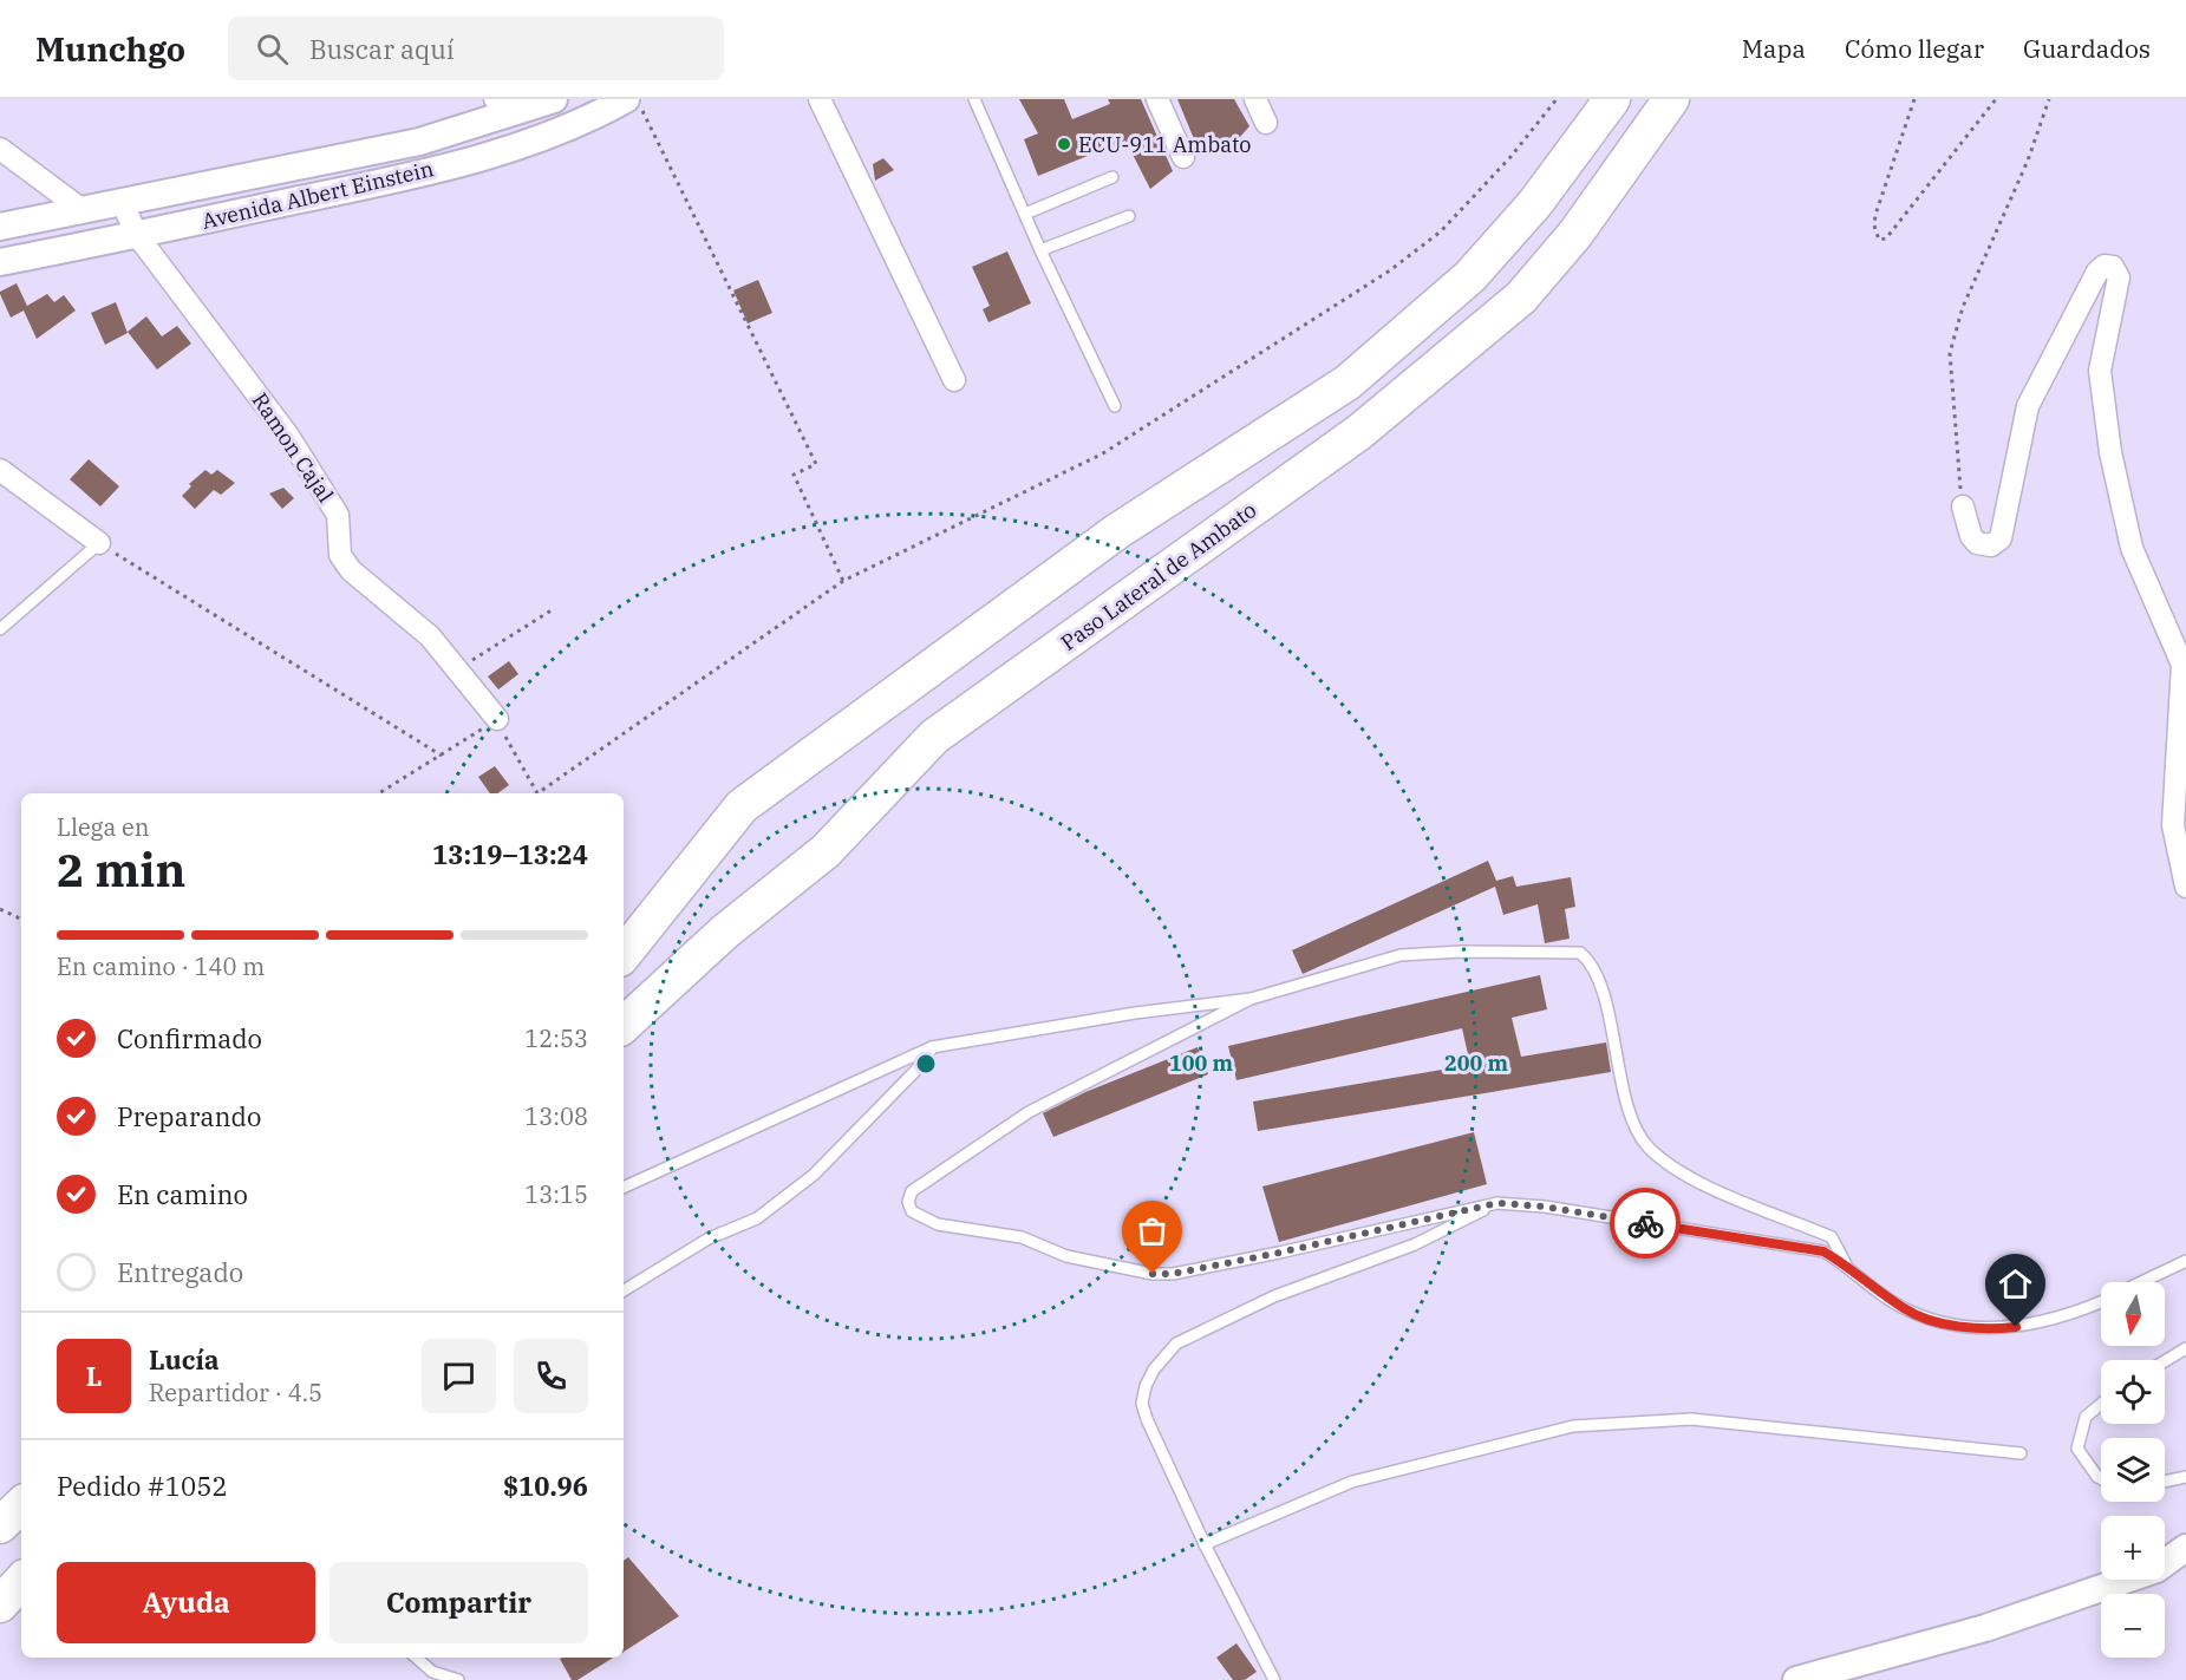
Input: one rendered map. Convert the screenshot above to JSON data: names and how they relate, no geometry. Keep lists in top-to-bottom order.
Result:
{
  "streets": {
    "highway": ["Paso Lateral de Ambato"],
    "street": ["Avenida Albert Einstein", "Ramon Cajal"]
  },
  "crossings": [
    ["Avenida Albert Einstein", "Ramon Cajal"]
  ],
  "places": ["ECU-911 Ambato"],
  "north": "bottom",
  "page": {
    "header": "Munchgo",
    "search": "Buscar aquí",
    "nav": ["Mapa", "Cómo llegar", "Guardados"],
    "heading": ["2 min", "Llega en", "13:19–13:24"],
    "panel": [
      "Lucía",
      "Repartidor · 4.5",
      "Pedido #1052",
      "$10.96"
    ],
    "bar": "En camino · 140 m",
    "list": [
      ["Confirmado", "12:53"],
      ["Preparando", "13:08"],
      ["En camino", "13:15"],
      "Entregado"
    ],
    "map_buttons": ["+", "−"],
    "round": "L",
    "buttons": ["Ayuda", "Compartir"]
  },
  "rings": ["100 m", "200 m"]
}
